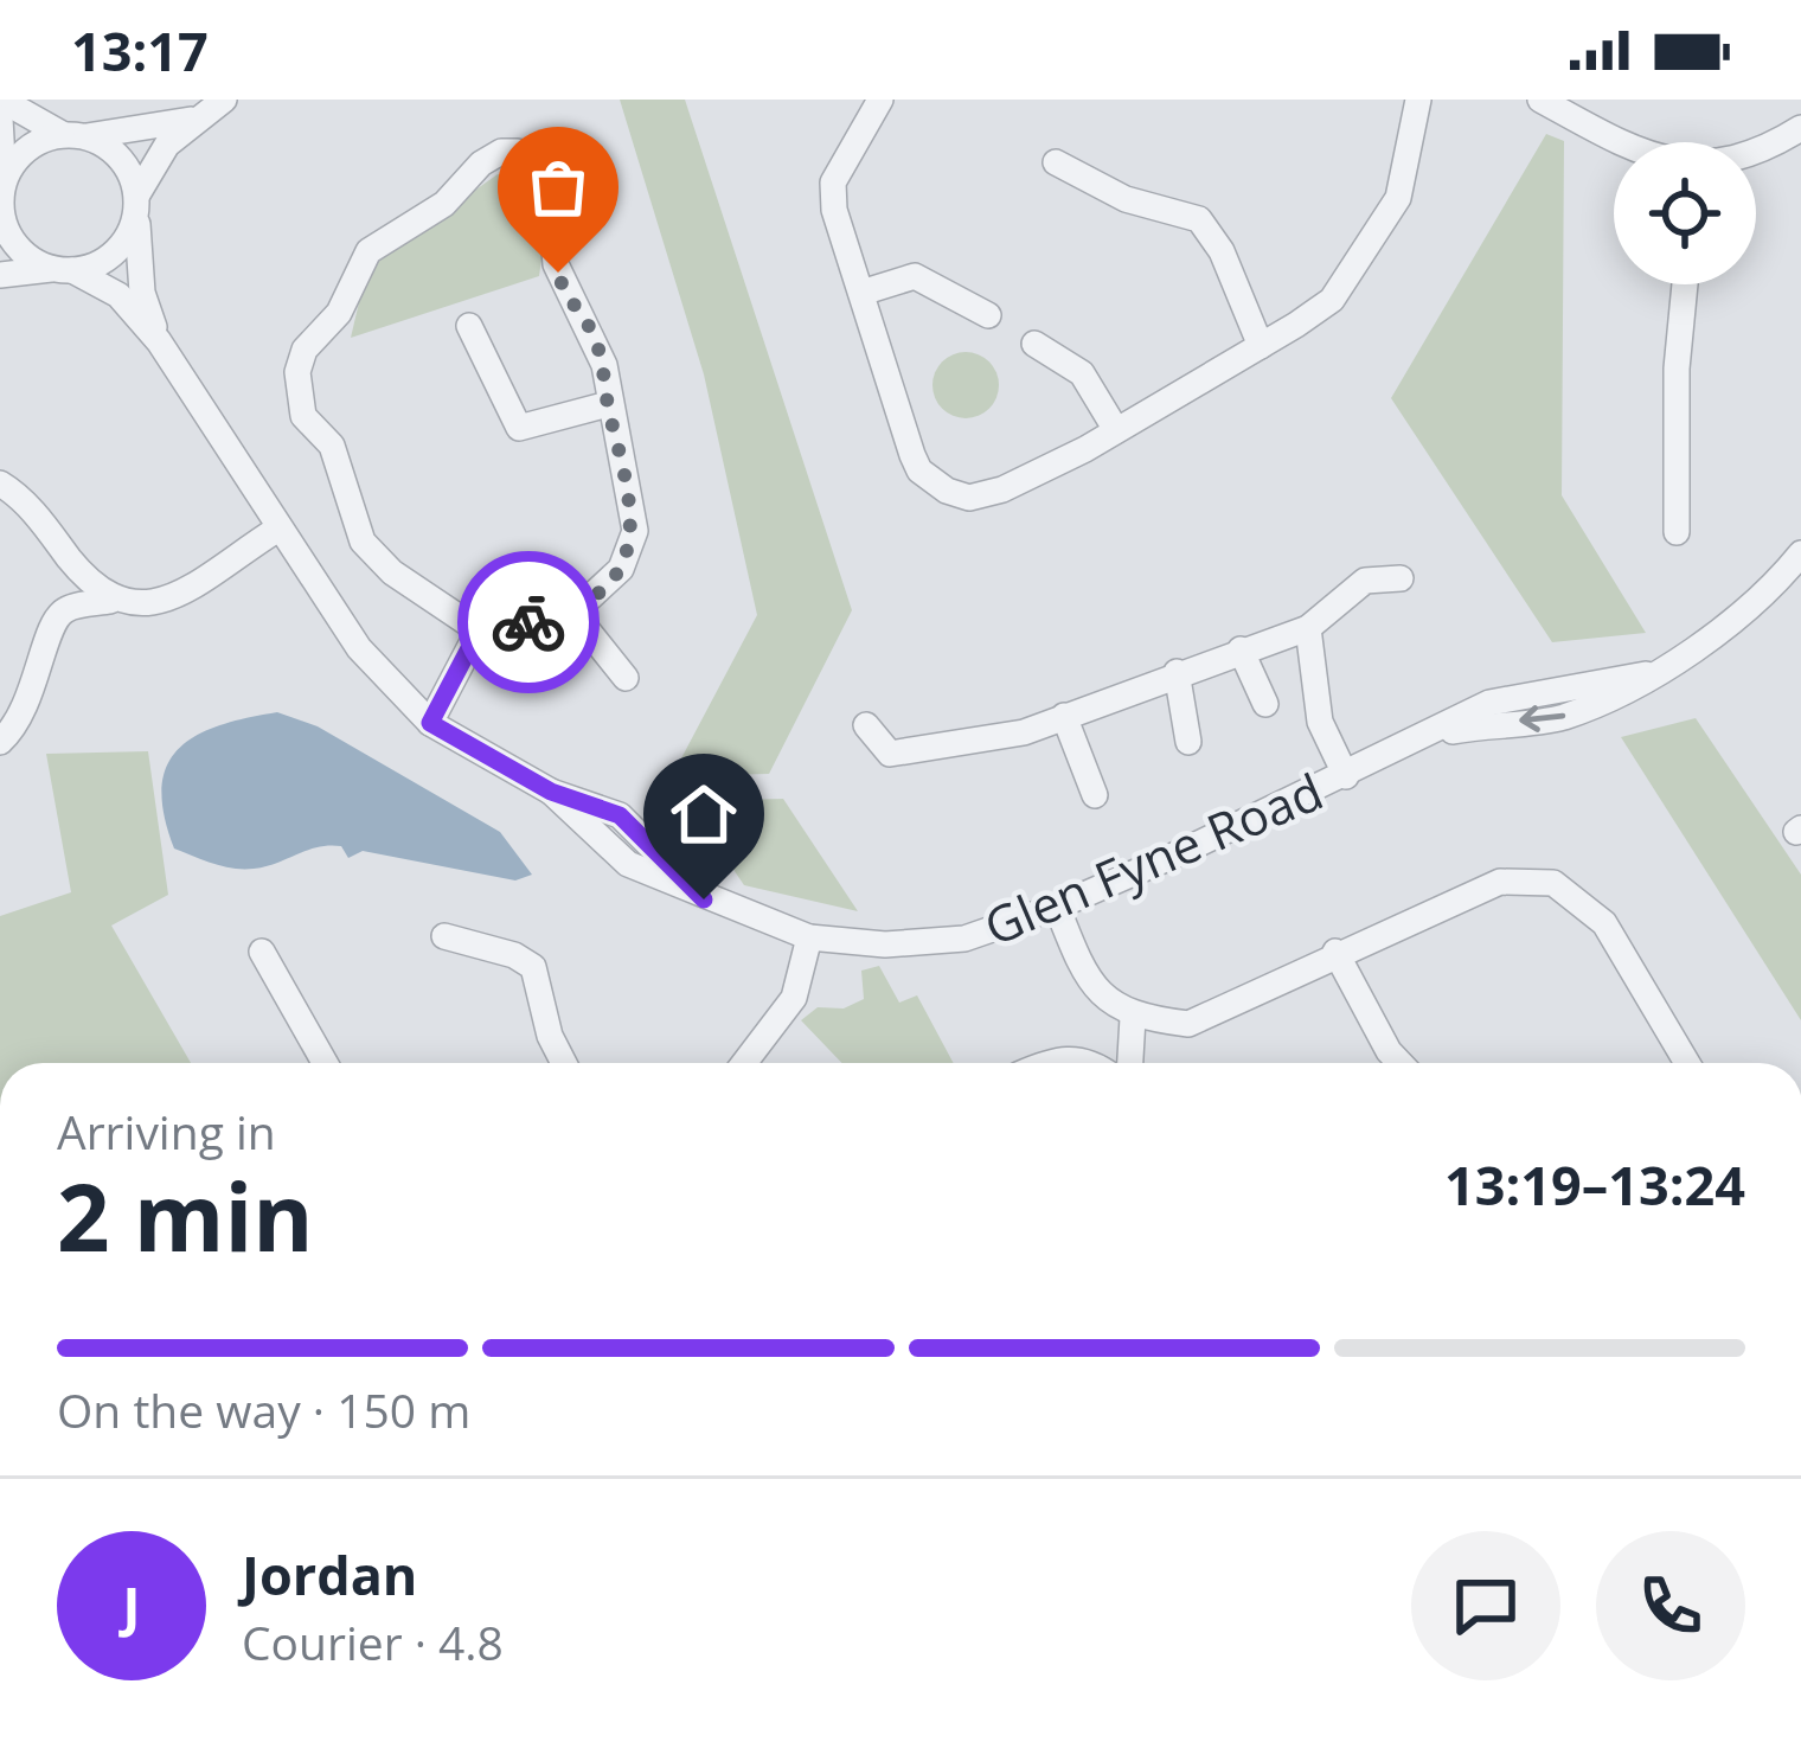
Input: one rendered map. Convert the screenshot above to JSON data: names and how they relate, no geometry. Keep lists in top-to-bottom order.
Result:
{
  "streets": {
    "street": ["Glen Fyne Road"]
  },
  "page": {
    "status": "13:17",
    "heading": ["2 min", "Arriving in", "13:19–13:24"],
    "panel": ["Jordan", "Courier · 4.8"],
    "bar": "On the way · 150 m",
    "round": "J"
  }
}
